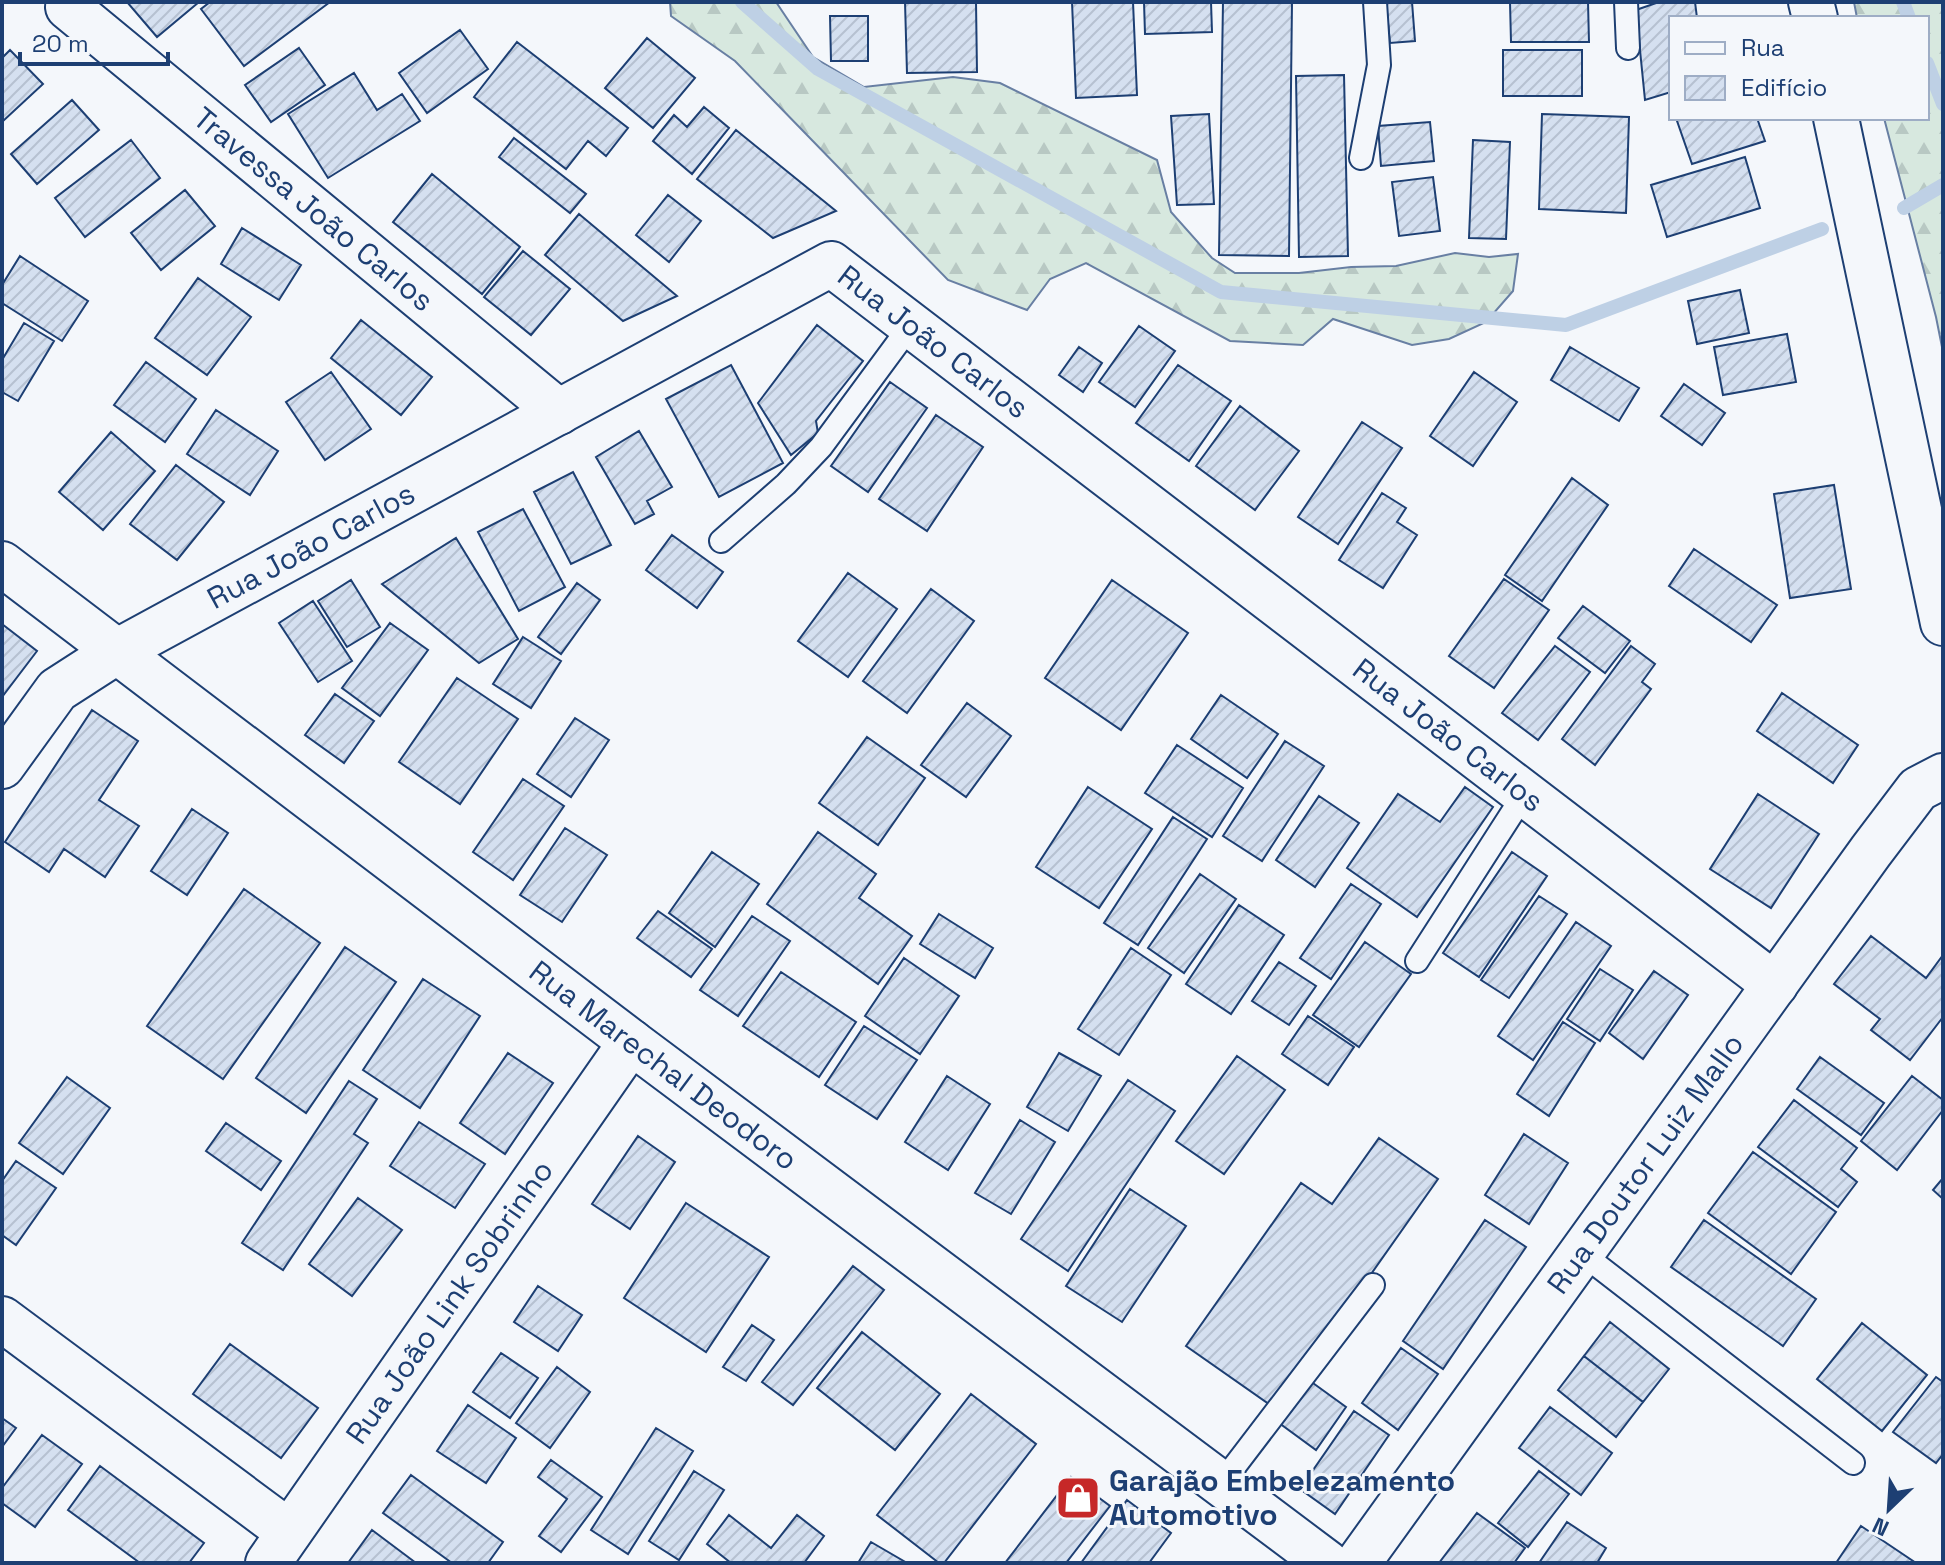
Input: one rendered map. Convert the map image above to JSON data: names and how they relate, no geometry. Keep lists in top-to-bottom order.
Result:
{
  "streets": {
    "street": [
      "Travessa João Carlos",
      "Rua João Carlos",
      "Rua Marechal Deodoro",
      "Rua Doutor Luiz Mallo",
      "Rua João Link Sobrinho"
    ]
  },
  "crossings": [
    ["Travessa João Carlos", "Rua João Carlos"],
    ["Rua João Carlos", "Rua Marechal Deodoro"],
    ["Rua João Carlos", "Rua Doutor Luiz Mallo"],
    ["Rua Marechal Deodoro", "Rua João Link Sobrinho"]
  ],
  "places": {
    "shop": ["Garajão Embelezamento Automotivo"]
  },
  "legend": ["Rua", "Edifício"],
  "scale_bar": "20 m",
  "north": "bottom left"
}
